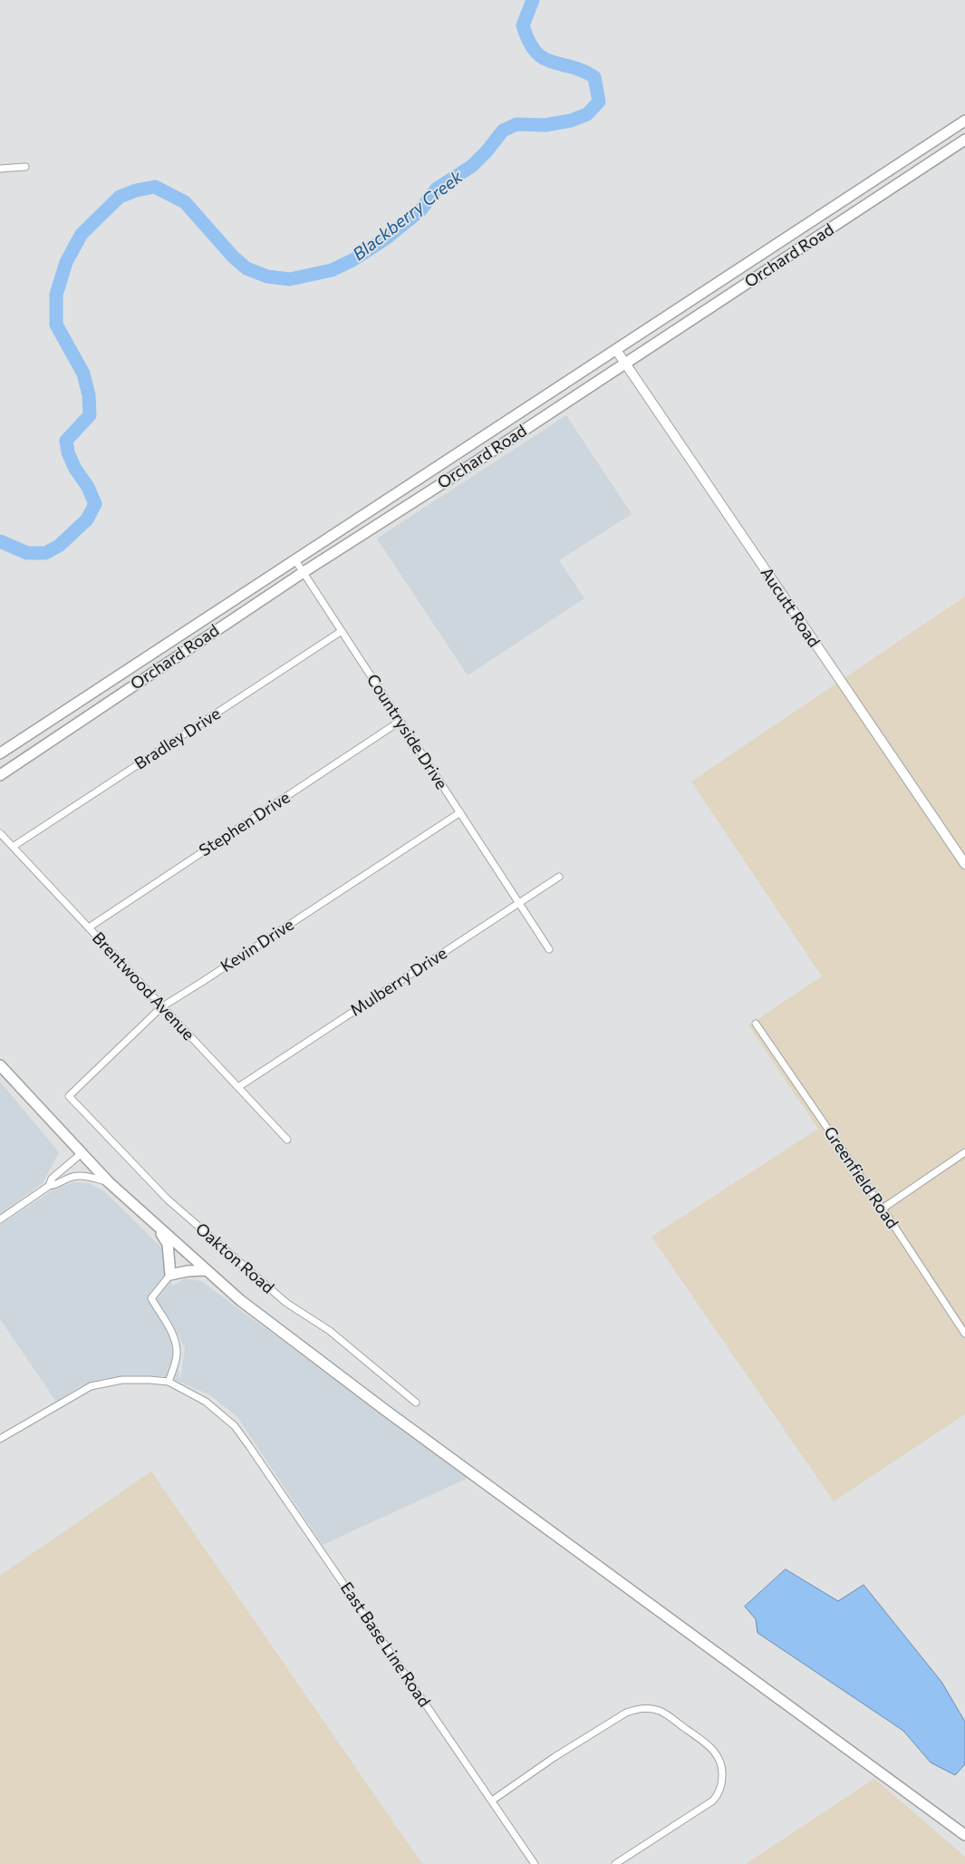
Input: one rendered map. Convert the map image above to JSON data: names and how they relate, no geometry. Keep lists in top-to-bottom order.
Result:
{
  "streets": {
    "main road": ["Orchard Road"],
    "street": [
      "Aucutt Road",
      "Countryside Drive",
      "Bradley Drive",
      "Stephen Drive",
      "Kevin Drive",
      "Mulberry Drive",
      "Brentwood Avenue",
      "Greenfield Road",
      "Oakton Road",
      "East Base Line Road"
    ]
  },
  "crossings": [
    ["Orchard Road", "Aucutt Road"],
    ["Orchard Road", "Countryside Drive"],
    ["Countryside Drive", "Bradley Drive"],
    ["Countryside Drive", "Stephen Drive"],
    ["Countryside Drive", "Kevin Drive"],
    ["Countryside Drive", "Mulberry Drive"],
    ["Bradley Drive", "Brentwood Avenue"],
    ["Stephen Drive", "Brentwood Avenue"],
    ["Kevin Drive", "Brentwood Avenue"],
    ["Kevin Drive", "Oakton Road"],
    ["Mulberry Drive", "Brentwood Avenue"]
  ],
  "water": ["Blackberry Creek"]
}
